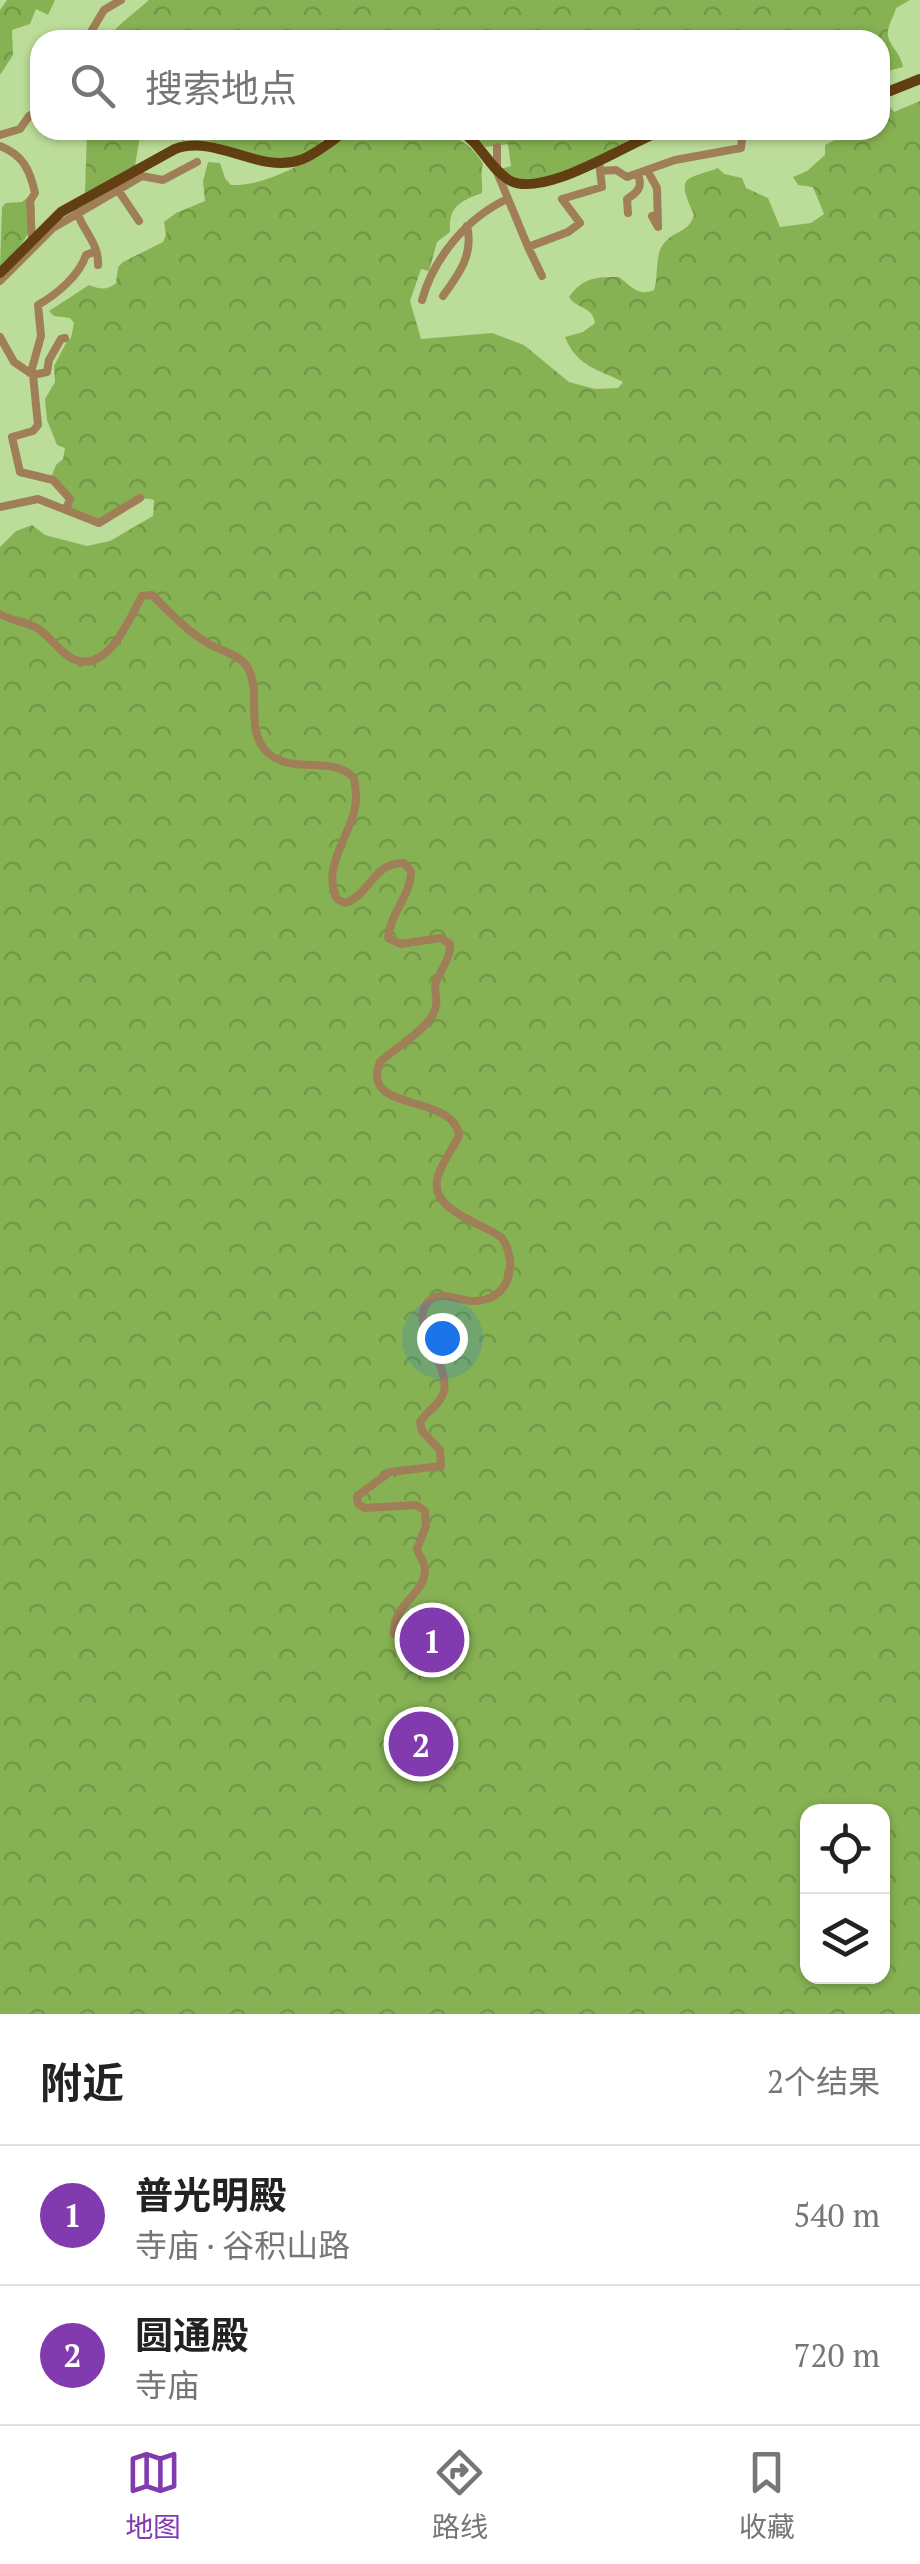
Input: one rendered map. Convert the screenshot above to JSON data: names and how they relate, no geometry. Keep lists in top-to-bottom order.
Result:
{
  "page": {
    "search": "搜索地点",
    "pins": ["1", "2"],
    "heading": ["附近", "2个结果"],
    "list": [
      {
        "mark": "1",
        "name": "普光明殿",
        "note": "寺庙 · 谷积山路",
        "value": "540 m"
      },
      {
        "mark": "2",
        "name": "圆通殿",
        "note": "寺庙",
        "value": "720 m"
      }
    ],
    "nav": ["地图", "路线", "收藏"]
  }
}
